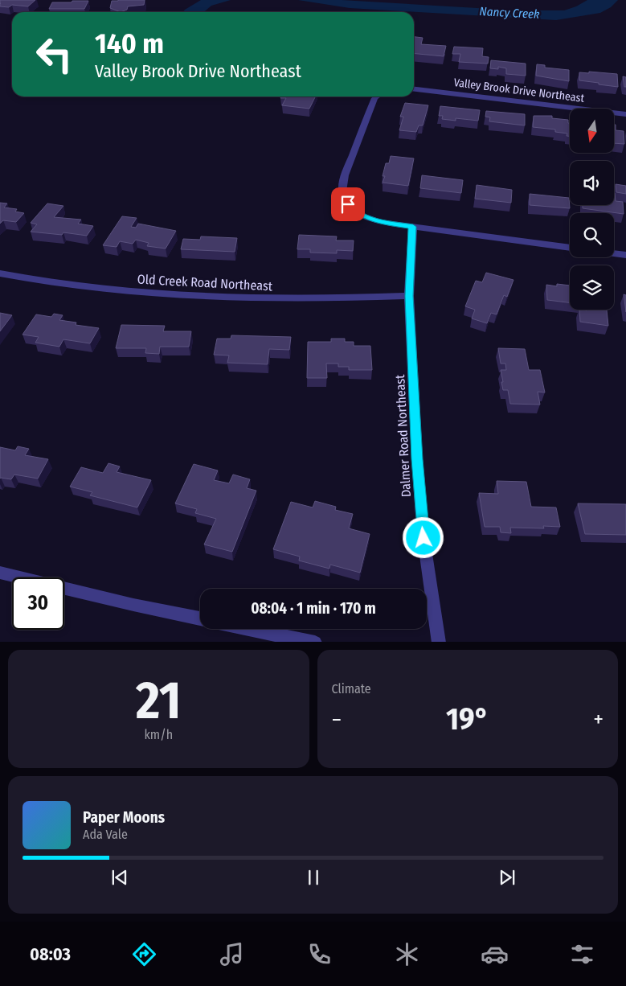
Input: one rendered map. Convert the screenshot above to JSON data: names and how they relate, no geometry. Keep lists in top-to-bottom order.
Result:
{
  "streets": {
    "street": ["Valley Brook Drive Northeast", "Old Creek Road Northeast", "Dalmer Road Northeast"]
  },
  "crossings": [
    ["Old Creek Road Northeast", "Dalmer Road Northeast"]
  ],
  "water": ["Nancy Creek"],
  "north": "bottom",
  "page": {
    "turn": ["140 m", "Valley Brook Drive Northeast"],
    "limit": "30",
    "trip": "08:04 · 1 min · 170 m",
    "tile": [
      ["21", "km/h"],
      "Climate"
    ],
    "heat": ["−", "19°", "+"],
    "song": ["Paper Moons", "Ada Vale"],
    "tabs": "08:03"
  }
}
